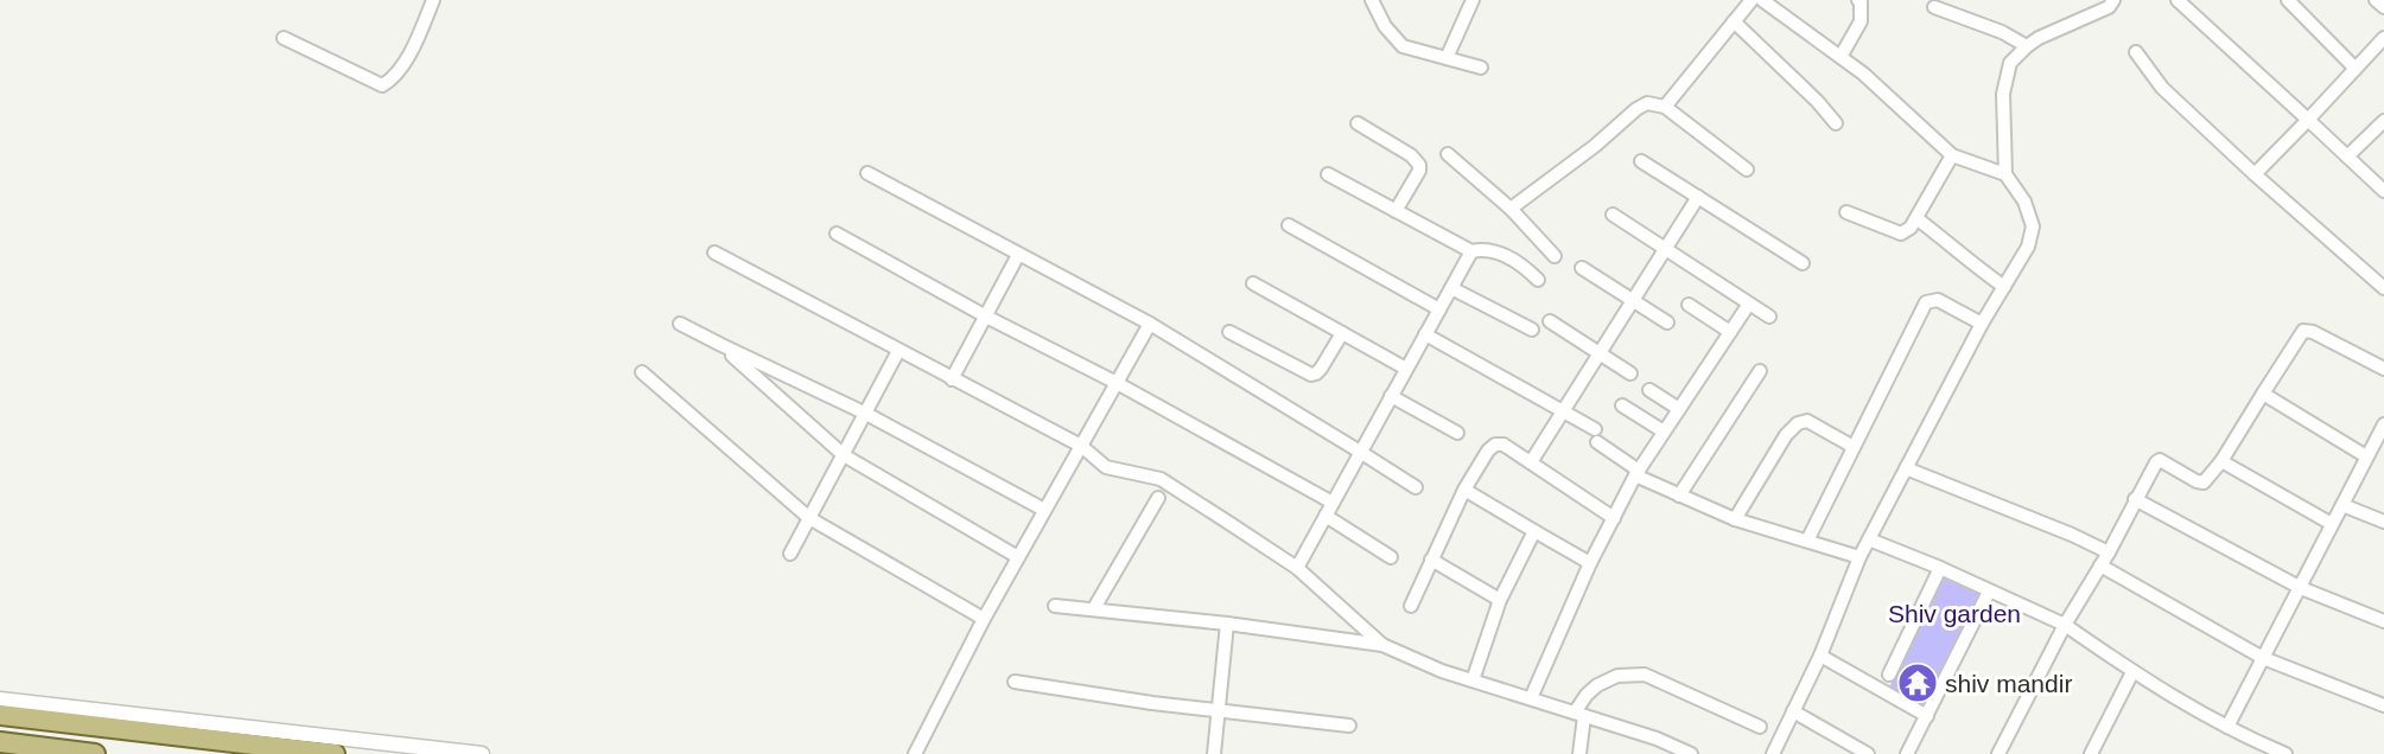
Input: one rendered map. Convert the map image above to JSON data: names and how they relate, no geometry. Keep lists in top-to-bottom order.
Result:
{
  "parks": ["Shiv garden"],
  "places": {
    "temple": ["shiv mandir"]
  }
}
